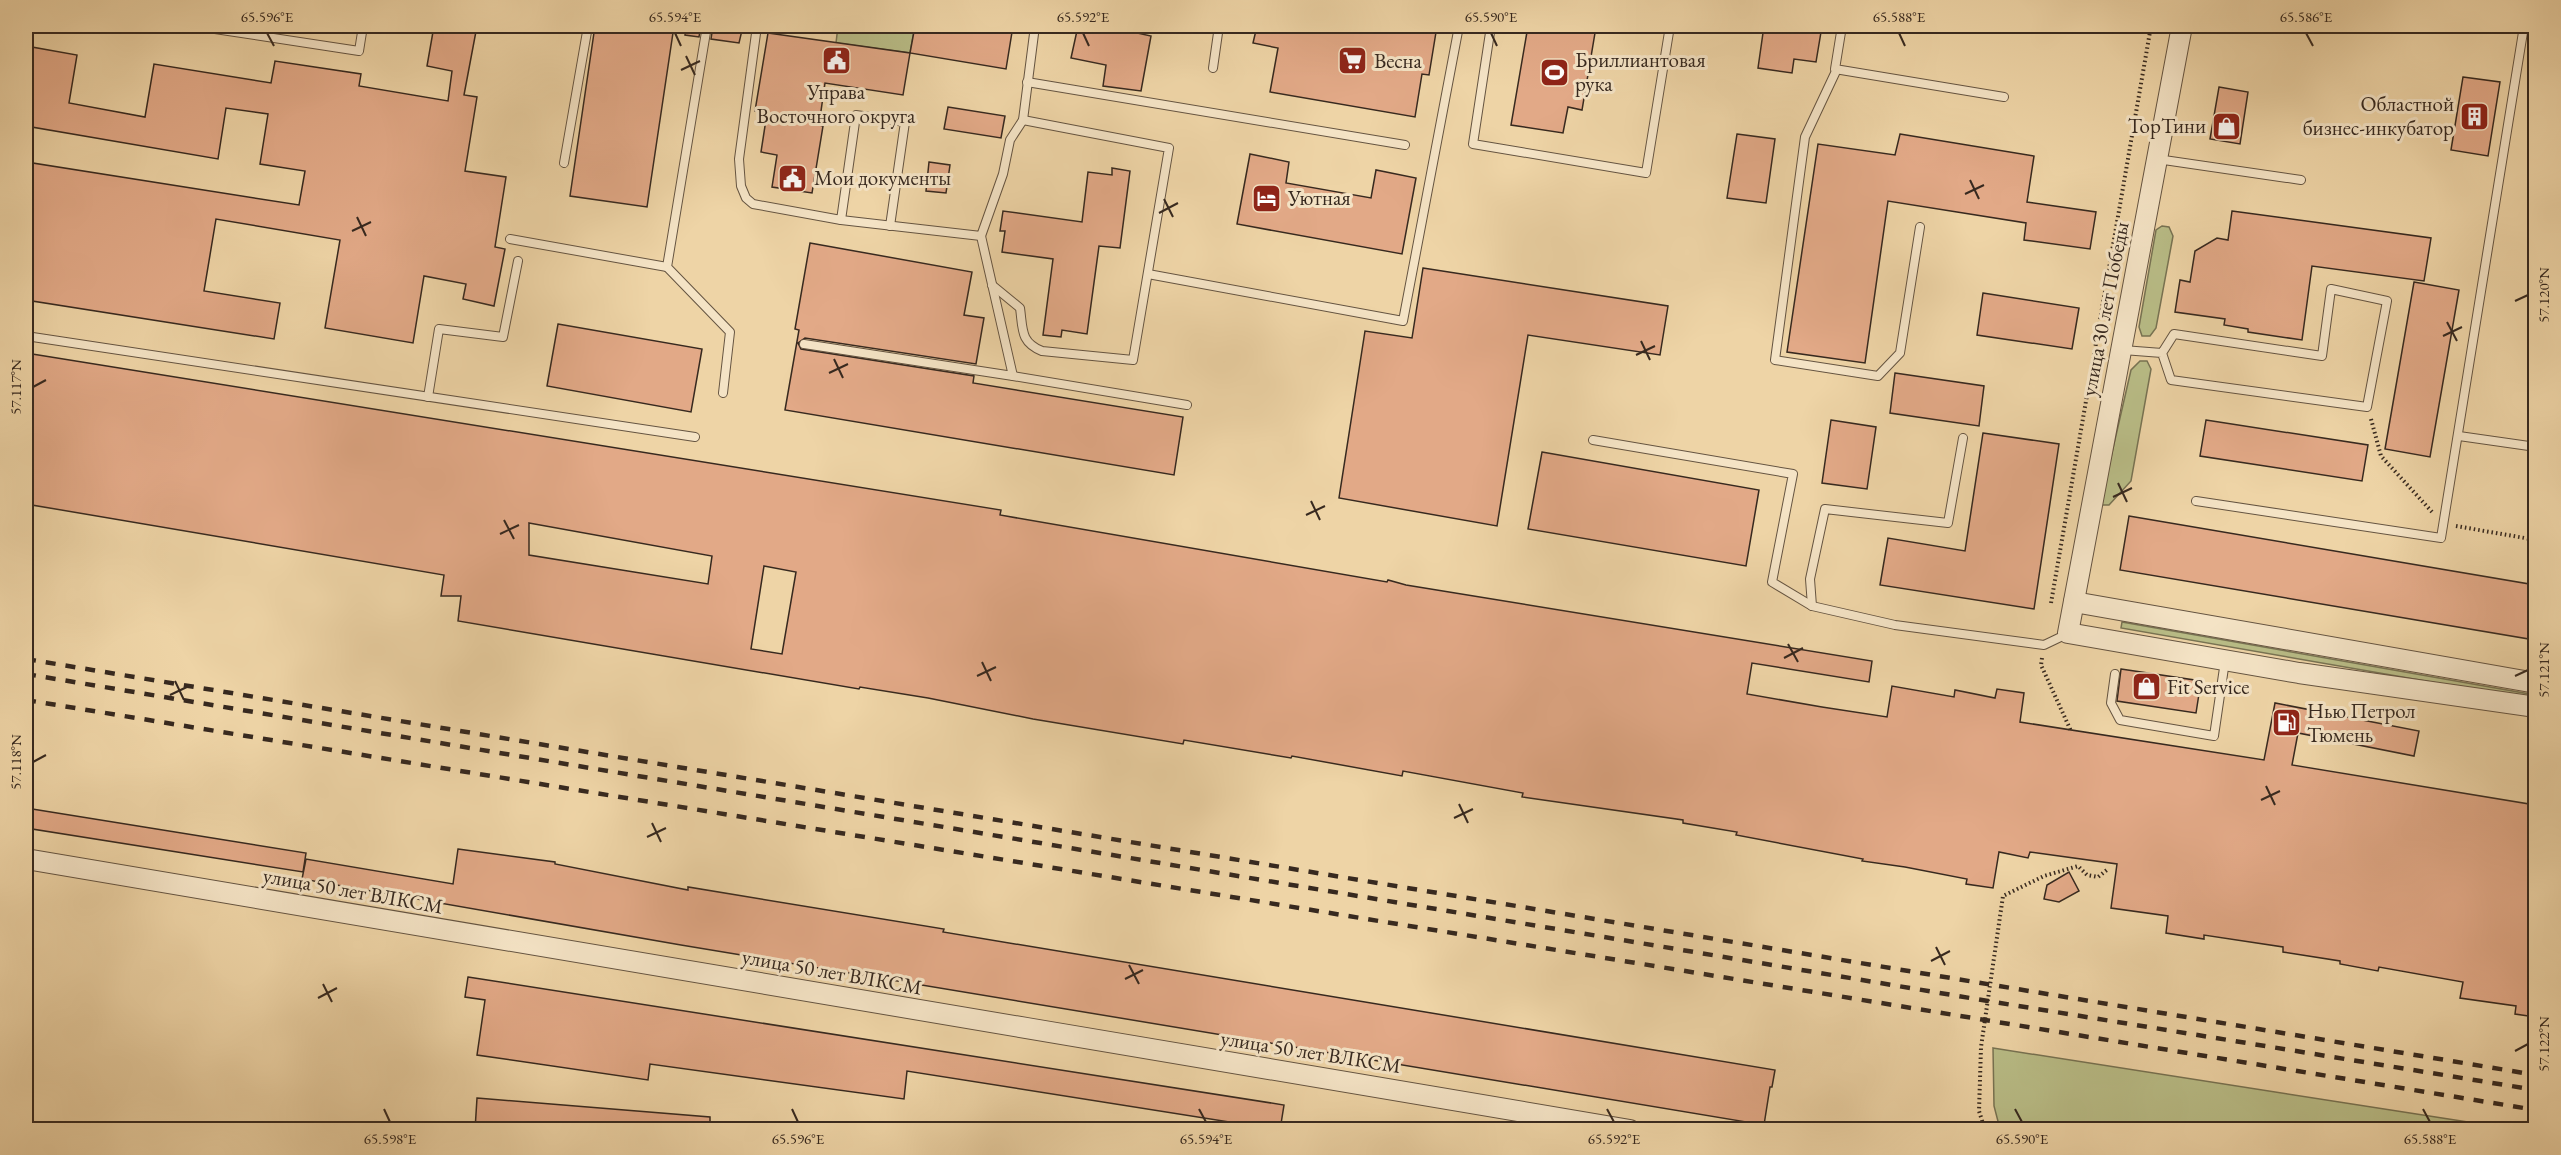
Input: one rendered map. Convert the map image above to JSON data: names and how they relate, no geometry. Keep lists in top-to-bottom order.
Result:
{
  "streets": {
    "street": ["улица 30 лет Победы", "улица 50 лет ВЛКСМ"]
  },
  "places": {
    "public building": ["Управа Восточного округа", "Мои документы"],
    "supermarket": ["Весна"],
    "sports": ["Бриллиантовая рука"],
    "building": ["Областной бизнес-инкубатор"],
    "shop": ["ТорТини", "Fit Service"],
    "hotel": ["Уютная"],
    "fuel station": ["Нью Петрол Тюмень"]
  },
  "coordinates": [
    "65.596°E",
    "65.594°E",
    "65.592°E",
    "65.590°E",
    "65.588°E",
    "65.586°E",
    "57.120°N",
    "57.117°N",
    "57.121°N",
    "57.118°N",
    "57.122°N",
    "65.598°E"
  ]
}
